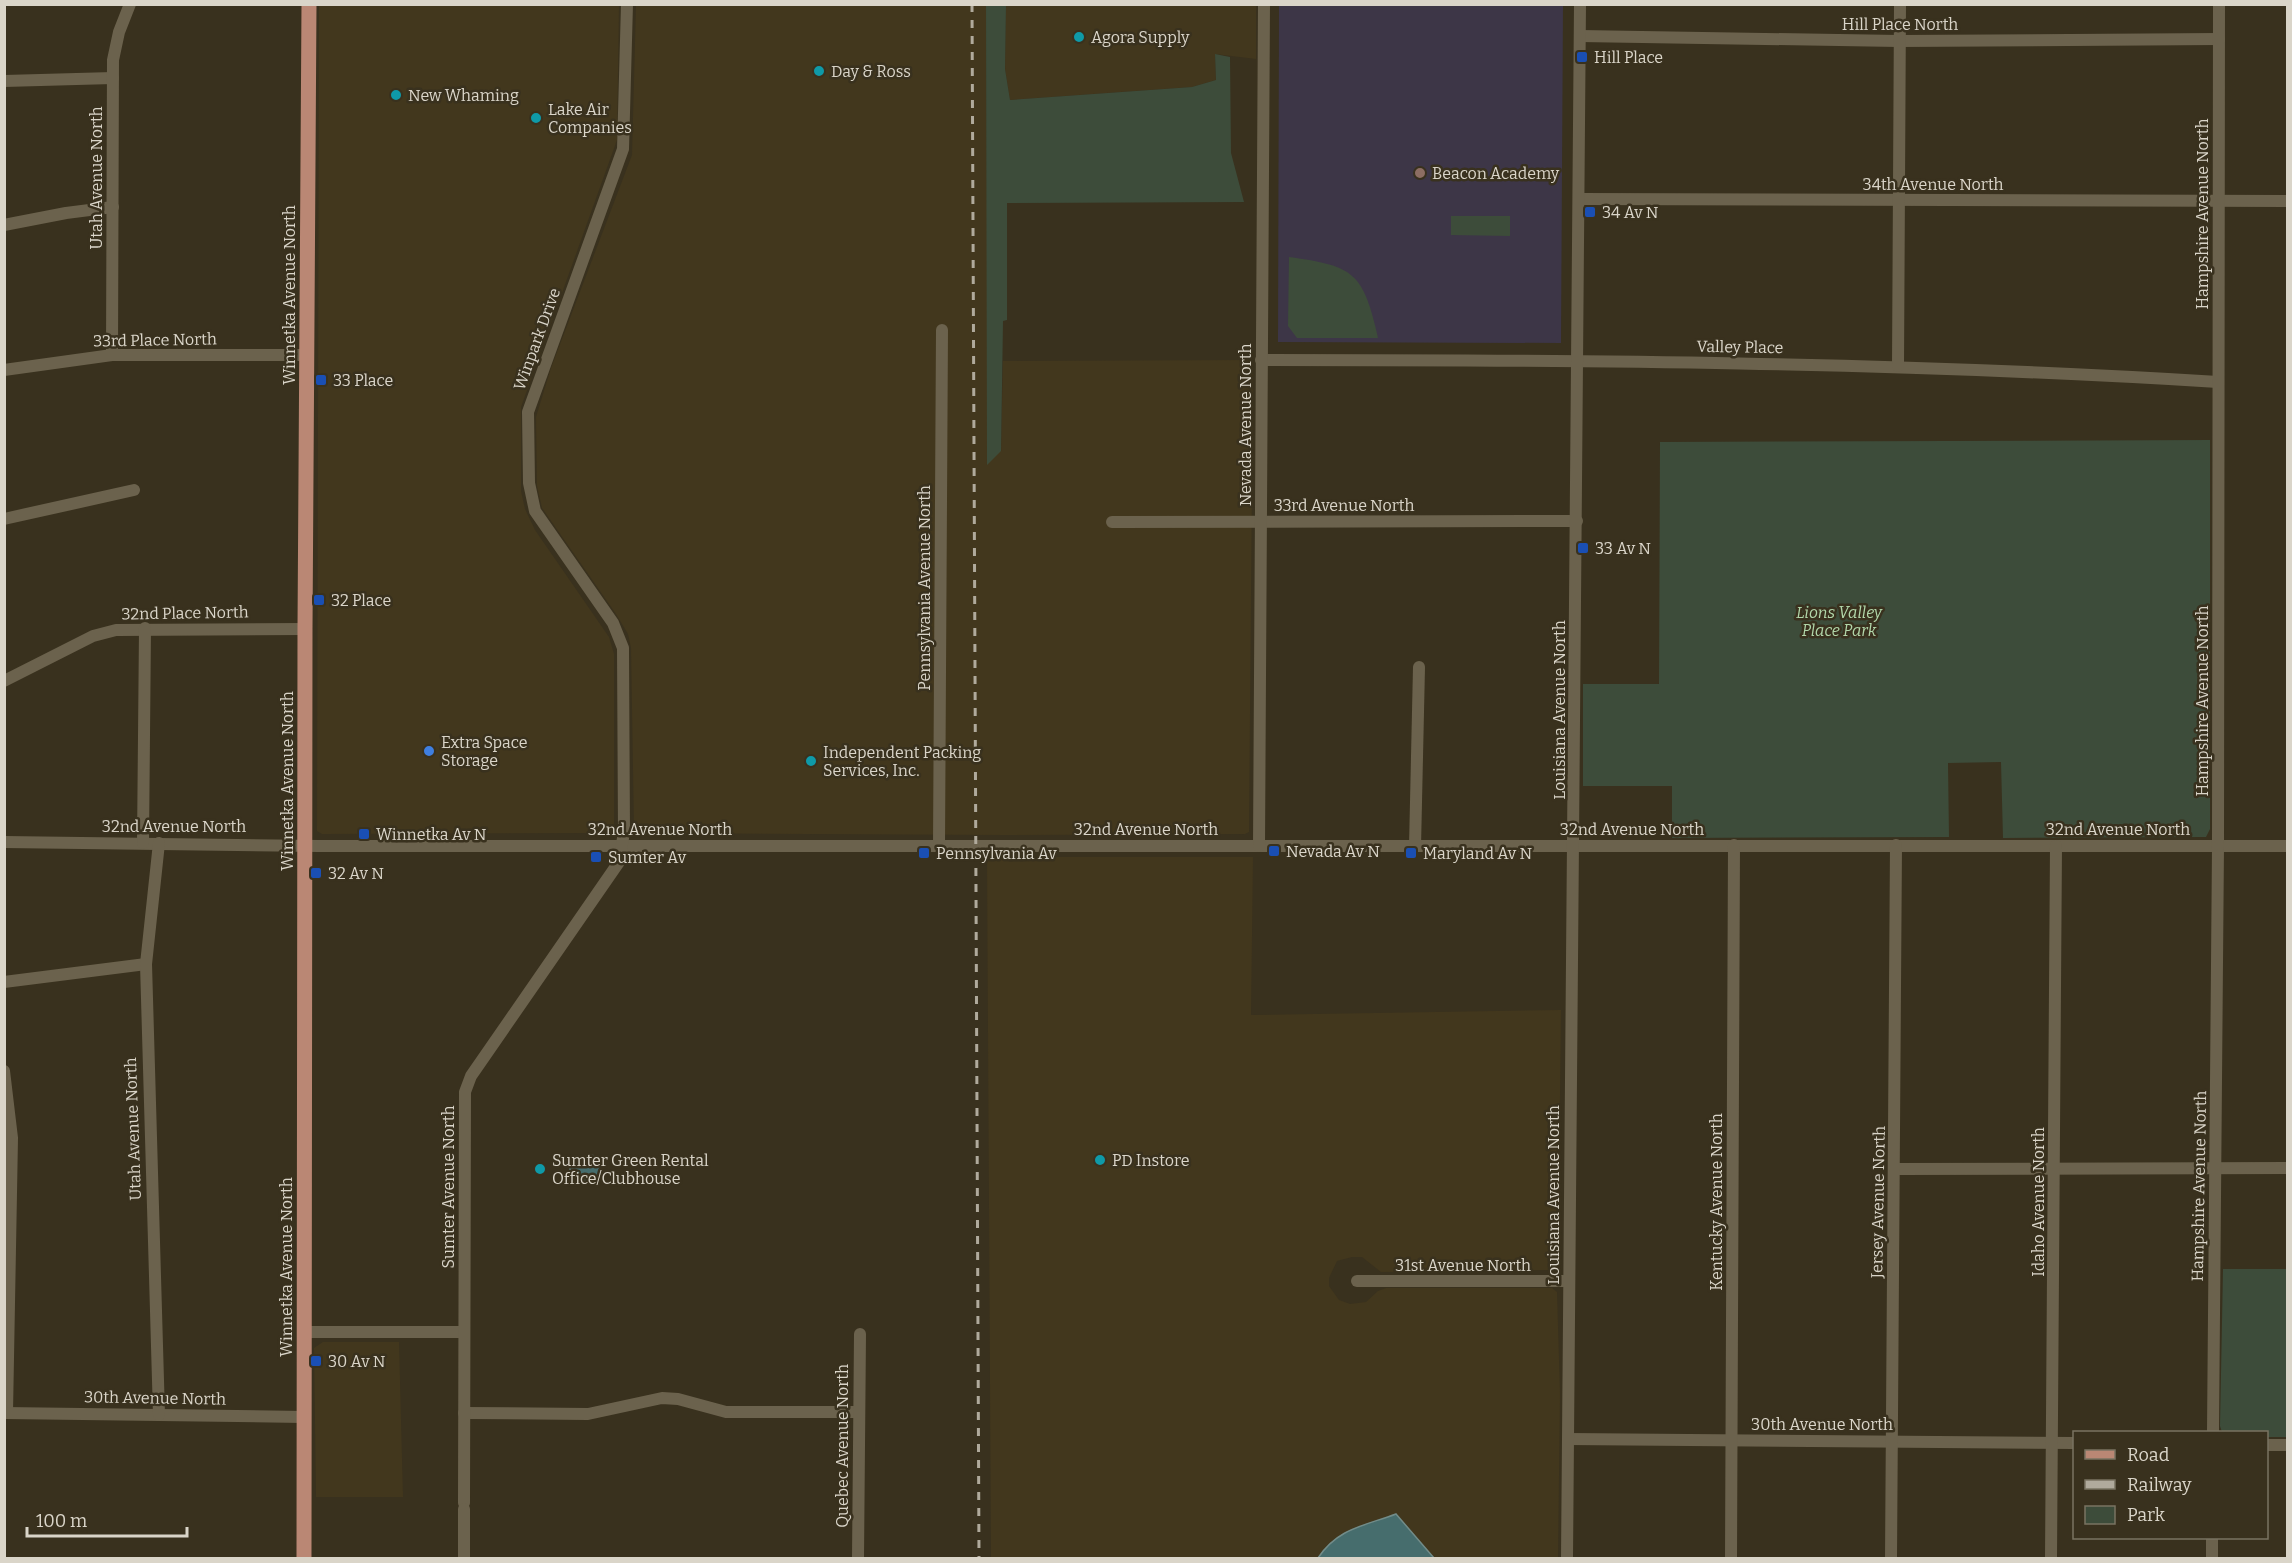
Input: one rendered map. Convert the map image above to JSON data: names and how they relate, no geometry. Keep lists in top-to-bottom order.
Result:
{
  "streets": {
    "main road": ["Winnetka Avenue North"],
    "street": [
      "Hill Place North",
      "Utah Avenue North",
      "34th Avenue North",
      "Hampshire Avenue North",
      "Winpark Drive",
      "33rd Place North",
      "Valley Place",
      "Nevada Avenue North",
      "33rd Avenue North",
      "Pennsylvania Avenue North",
      "32nd Place North",
      "Louisiana Avenue North",
      "32nd Avenue North",
      "Sumter Avenue North",
      "Kentucky Avenue North",
      "Jersey Avenue North",
      "Idaho Avenue North",
      "31st Avenue North",
      "30th Avenue North",
      "Quebec Avenue North"
    ]
  },
  "crossings": [
    ["Hill Place North", "Hampshire Avenue North"],
    ["Hill Place North", "Louisiana Avenue North"],
    ["Utah Avenue North", "33rd Place North"],
    ["Utah Avenue North", "32nd Avenue North"],
    ["Utah Avenue North", "30th Avenue North"],
    ["34th Avenue North", "Hampshire Avenue North"],
    ["34th Avenue North", "Louisiana Avenue North"],
    ["Hampshire Avenue North", "Valley Place"],
    ["Hampshire Avenue North", "32nd Avenue North"],
    ["Winnetka Avenue North", "33rd Place North"],
    ["Winnetka Avenue North", "32nd Place North"],
    ["Winnetka Avenue North", "32nd Avenue North"],
    ["Winnetka Avenue North", "30th Avenue North"],
    ["Winpark Drive", "32nd Avenue North"],
    ["Winpark Drive", "Sumter Avenue North"],
    ["Valley Place", "Nevada Avenue North"],
    ["Valley Place", "Louisiana Avenue North"],
    ["Nevada Avenue North", "33rd Avenue North"],
    ["Nevada Avenue North", "32nd Avenue North"],
    ["33rd Avenue North", "Louisiana Avenue North"],
    ["Pennsylvania Avenue North", "32nd Avenue North"],
    ["Louisiana Avenue North", "32nd Avenue North"],
    ["Louisiana Avenue North", "31st Avenue North"],
    ["Louisiana Avenue North", "30th Avenue North"],
    ["32nd Avenue North", "Sumter Avenue North"],
    ["32nd Avenue North", "Kentucky Avenue North"],
    ["32nd Avenue North", "Jersey Avenue North"],
    ["32nd Avenue North", "Idaho Avenue North"],
    ["Kentucky Avenue North", "30th Avenue North"],
    ["Jersey Avenue North", "30th Avenue North"],
    ["Idaho Avenue North", "30th Avenue North"]
  ],
  "parks": ["Lions Valley Place Park"],
  "places": {
    "other": [
      "Agora Supply",
      "Day & Ross",
      "New Whaming",
      "Lake Air Companies",
      "Beacon Academy",
      "Extra Space Storage",
      "Independent Packing Services, Inc.",
      "PD Instore",
      "Sumter Green Rental Office/Clubhouse"
    ],
    "transit": [
      "Hill Place",
      "34 Av N",
      "33 Place",
      "33 Av N",
      "32 Place",
      "Winnetka Av N",
      "Nevada Av N",
      "Pennsylvania Av",
      "Maryland Av N",
      "Sumter Av",
      "32 Av N",
      "30 Av N"
    ]
  },
  "legend": ["Road", "Railway", "Park"],
  "scale_bar": "100 m"
}
